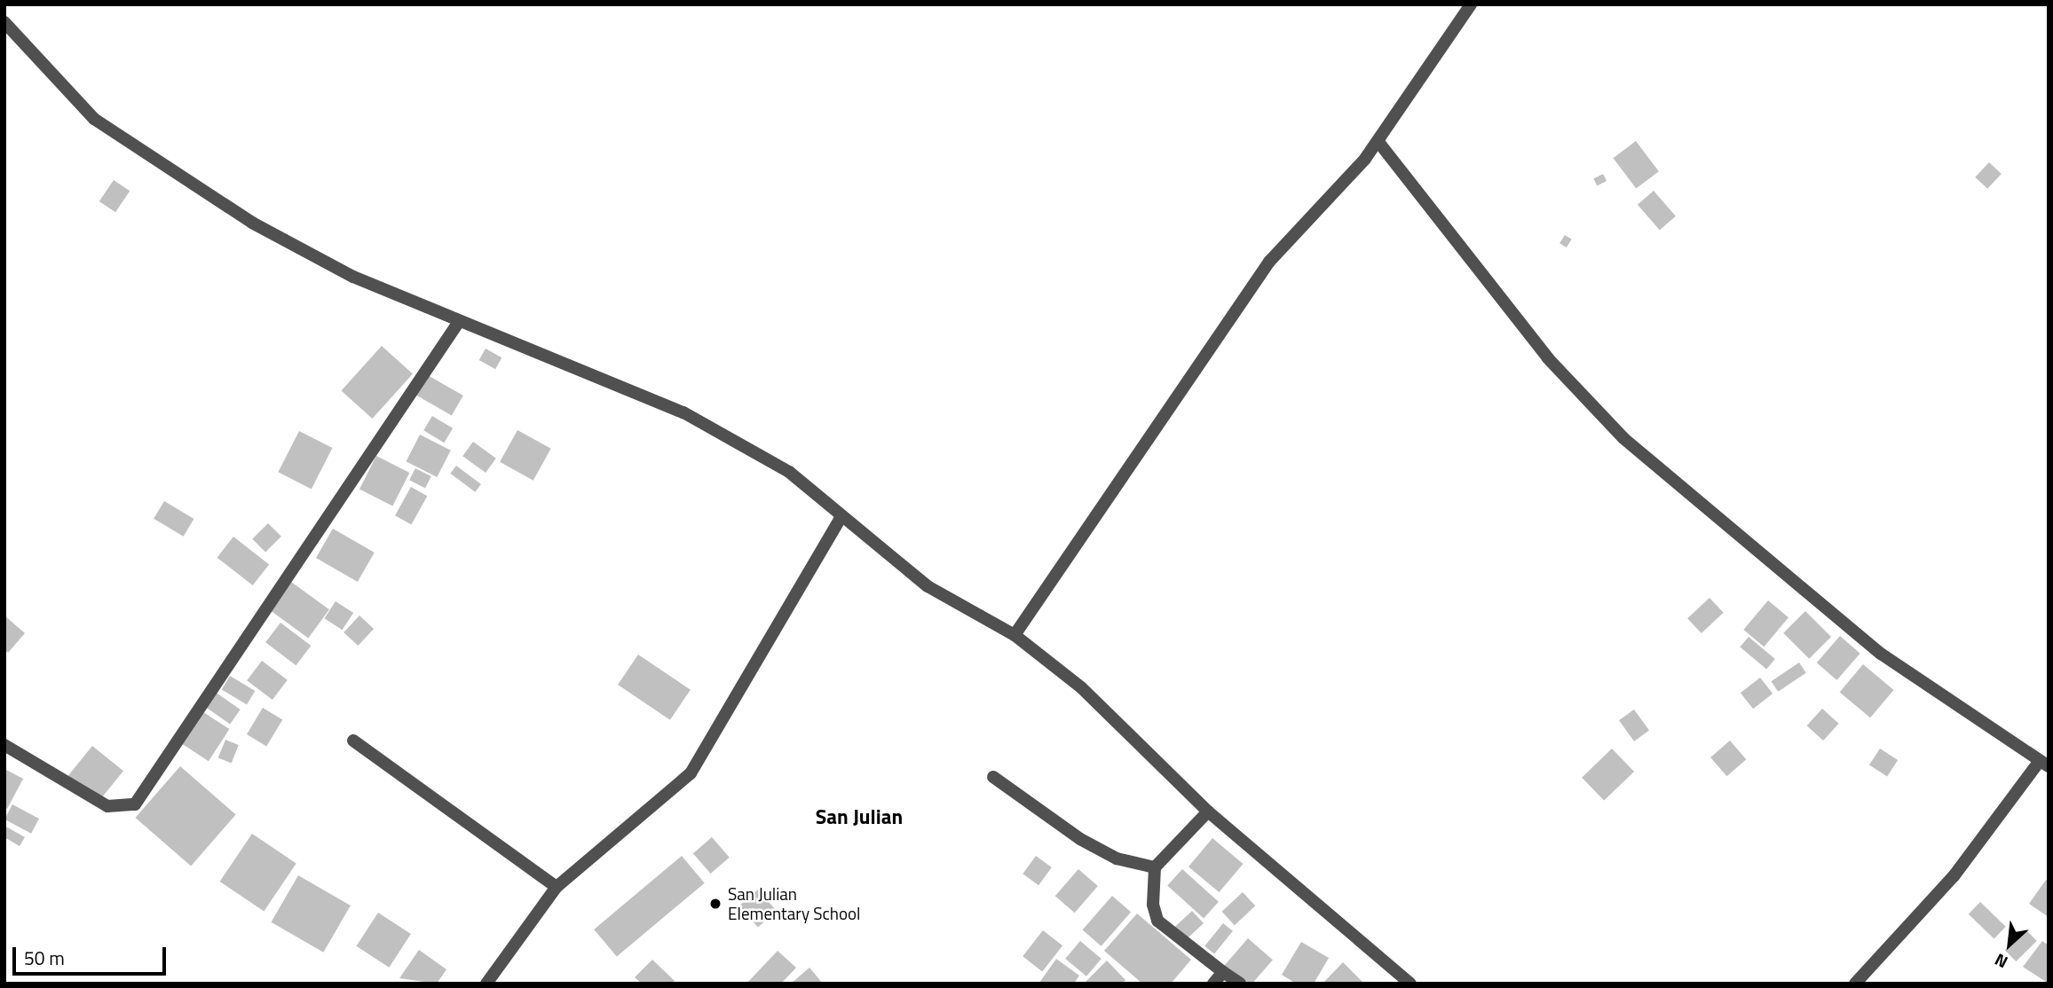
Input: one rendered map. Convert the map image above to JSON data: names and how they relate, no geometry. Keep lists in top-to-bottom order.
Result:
{
  "districts": ["San Julian"],
  "places": ["San Julian Elementary School"],
  "scale_bar": "50 m",
  "north": "bottom left"
}
